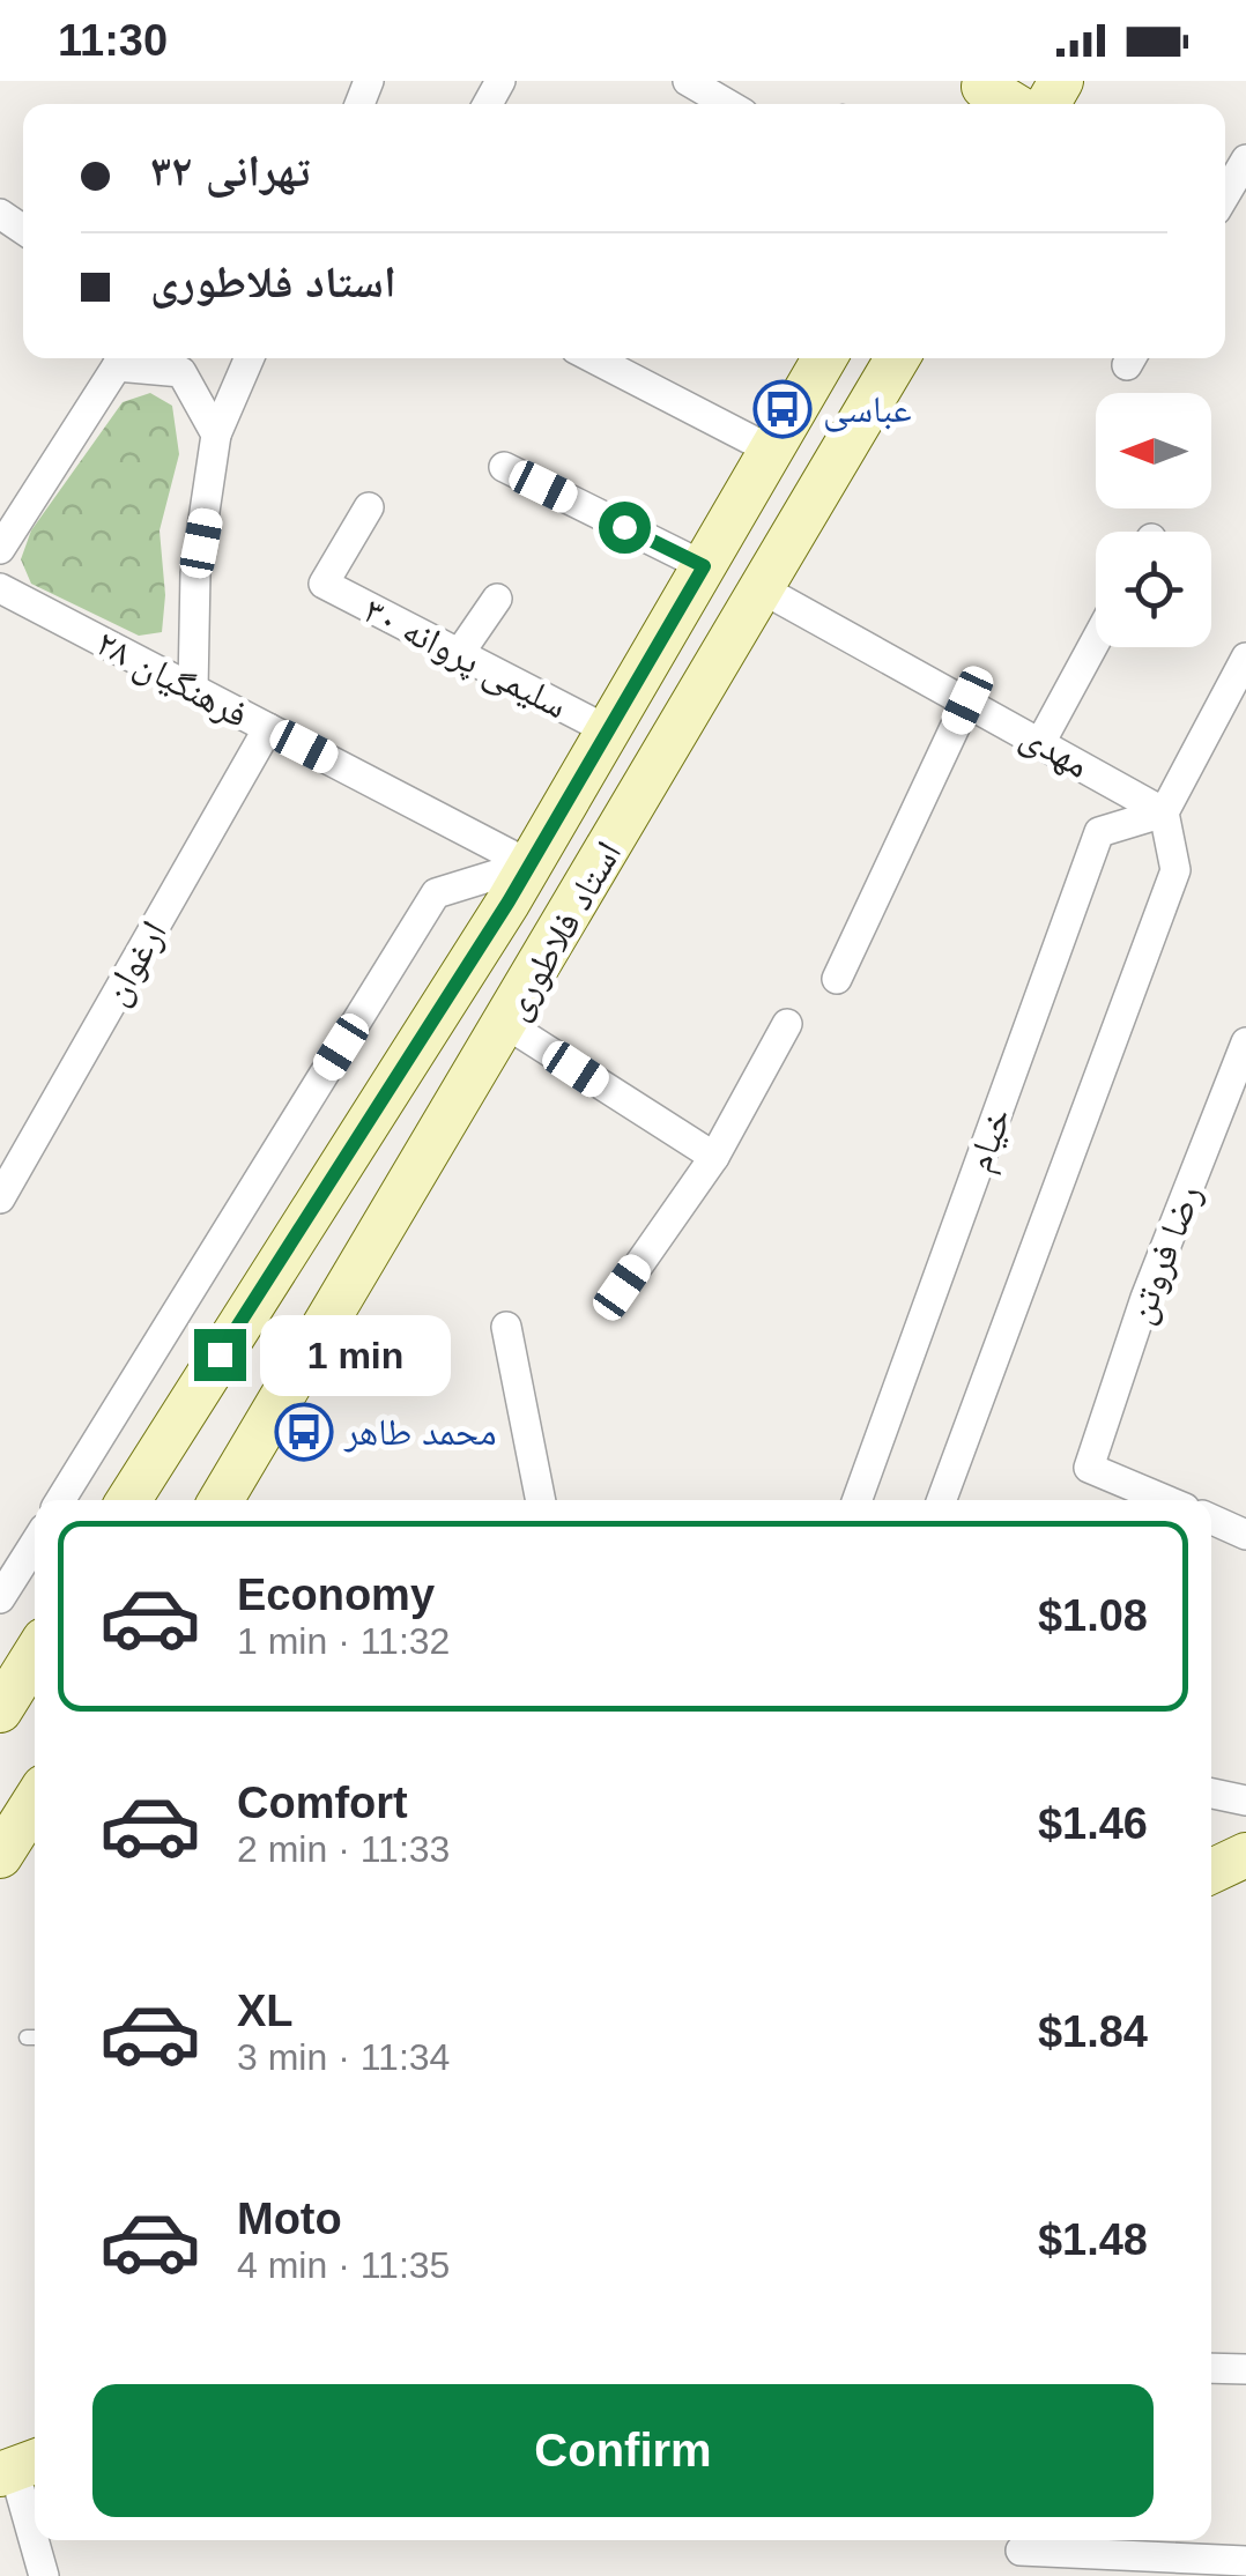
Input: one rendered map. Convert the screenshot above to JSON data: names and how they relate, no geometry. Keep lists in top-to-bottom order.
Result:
{
  "streets": {
    "main road": ["استاد فلاطوری"],
    "street": [
      "سلیمی پروانه ۳۰",
      "فرهنگیان ۲۸",
      "مهدی",
      "ارغوان",
      "خیام",
      "رضا فروتن"
    ]
  },
  "crossings": [
    ["سلیمی پروانه ۳۰", "استاد فلاطوری"],
    ["فرهنگیان ۲۸", "استاد فلاطوری"],
    ["فرهنگیان ۲۸", "ارغوان"],
    ["مهدی", "استاد فلاطوری"],
    ["مهدی", "خیام"]
  ],
  "places": {
    "bus stop": ["عباسی", "محمد طاهر"]
  },
  "north": "left",
  "page": {
    "status": "11:30",
    "banner": ["تهرانی ۳۲", "استاد فلاطوری"],
    "bubble": "1 min",
    "list": [
      {
        "name": "Economy",
        "note": "1 min · 11:32",
        "value": "$1.08"
      },
      {
        "name": "Comfort",
        "note": "2 min · 11:33",
        "value": "$1.46"
      },
      {
        "name": "XL",
        "note": "3 min · 11:34",
        "value": "$1.84"
      },
      {
        "name": "Moto",
        "note": "4 min · 11:35",
        "value": "$1.48"
      }
    ],
    "buttons": "Confirm"
  }
}
